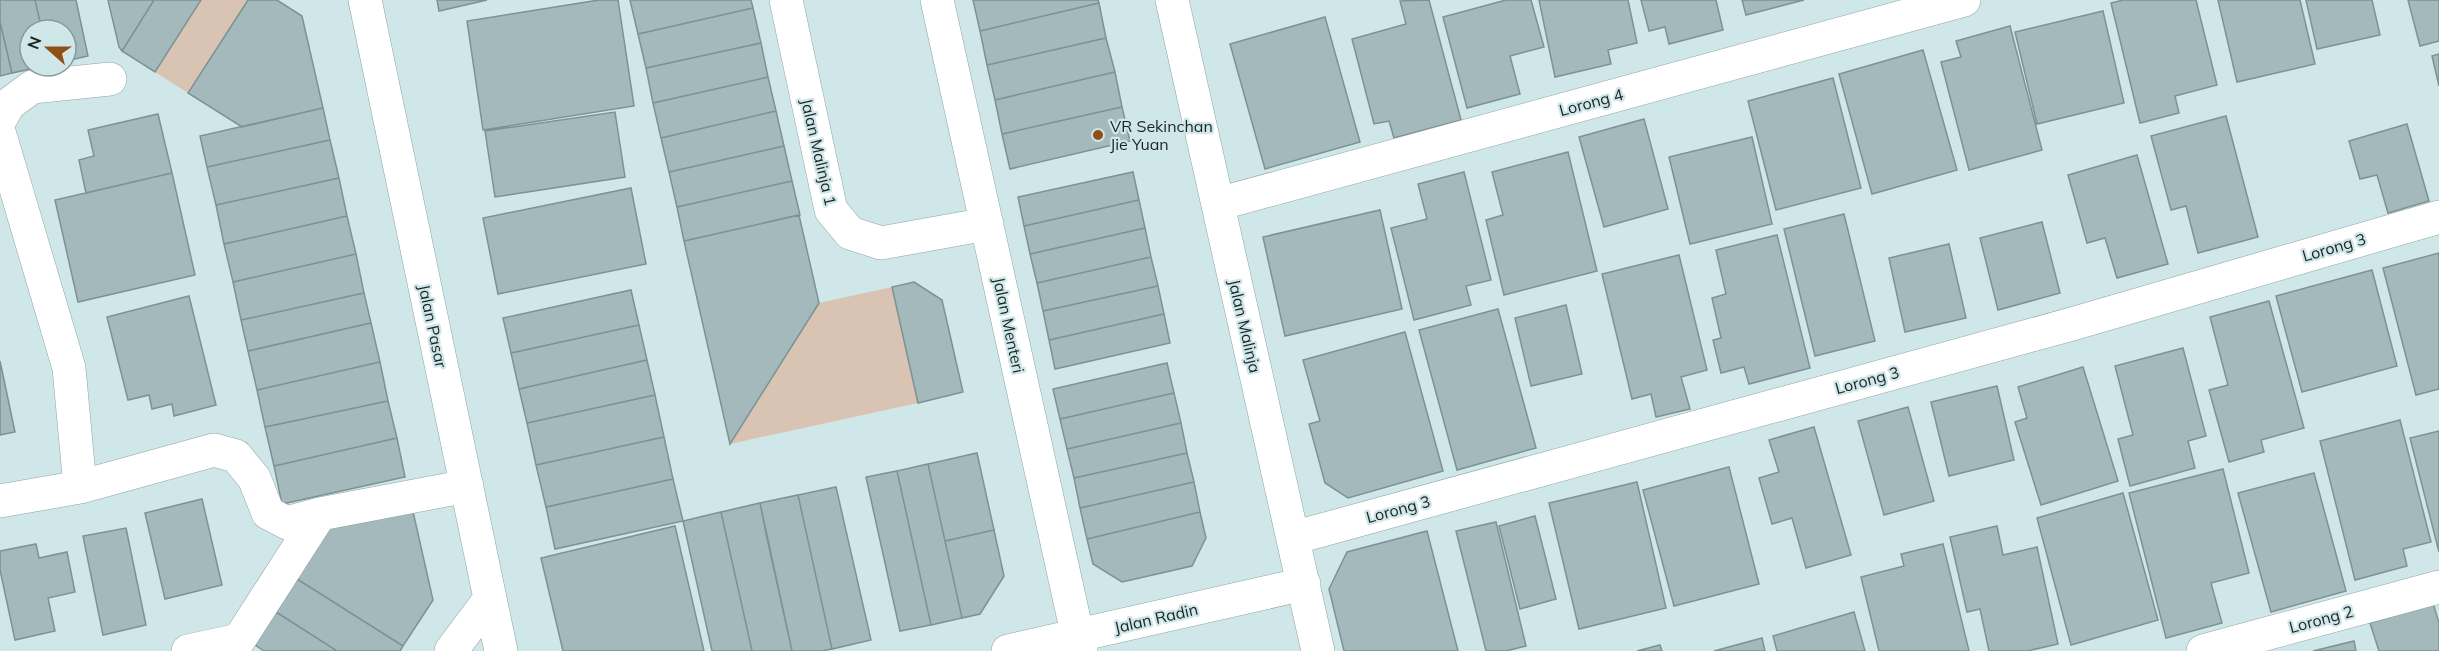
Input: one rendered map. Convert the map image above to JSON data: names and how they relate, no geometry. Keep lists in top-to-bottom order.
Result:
{
  "streets": {
    "street": [
      "Lorong 4",
      "Jalan Malinja 1",
      "Lorong 3",
      "Jalan Menteri",
      "Jalan Pasar",
      "Jalan Malinja",
      "Jalan Radin",
      "Lorong 2"
    ]
  },
  "crossings": [
    ["Lorong 4", "Jalan Malinja"],
    ["Jalan Malinja 1", "Jalan Menteri"],
    ["Lorong 3", "Jalan Malinja"],
    ["Jalan Menteri", "Jalan Radin"],
    ["Jalan Malinja", "Jalan Radin"]
  ],
  "places": ["VR Sekinchan Jie Yuan"],
  "north": "left"
}
